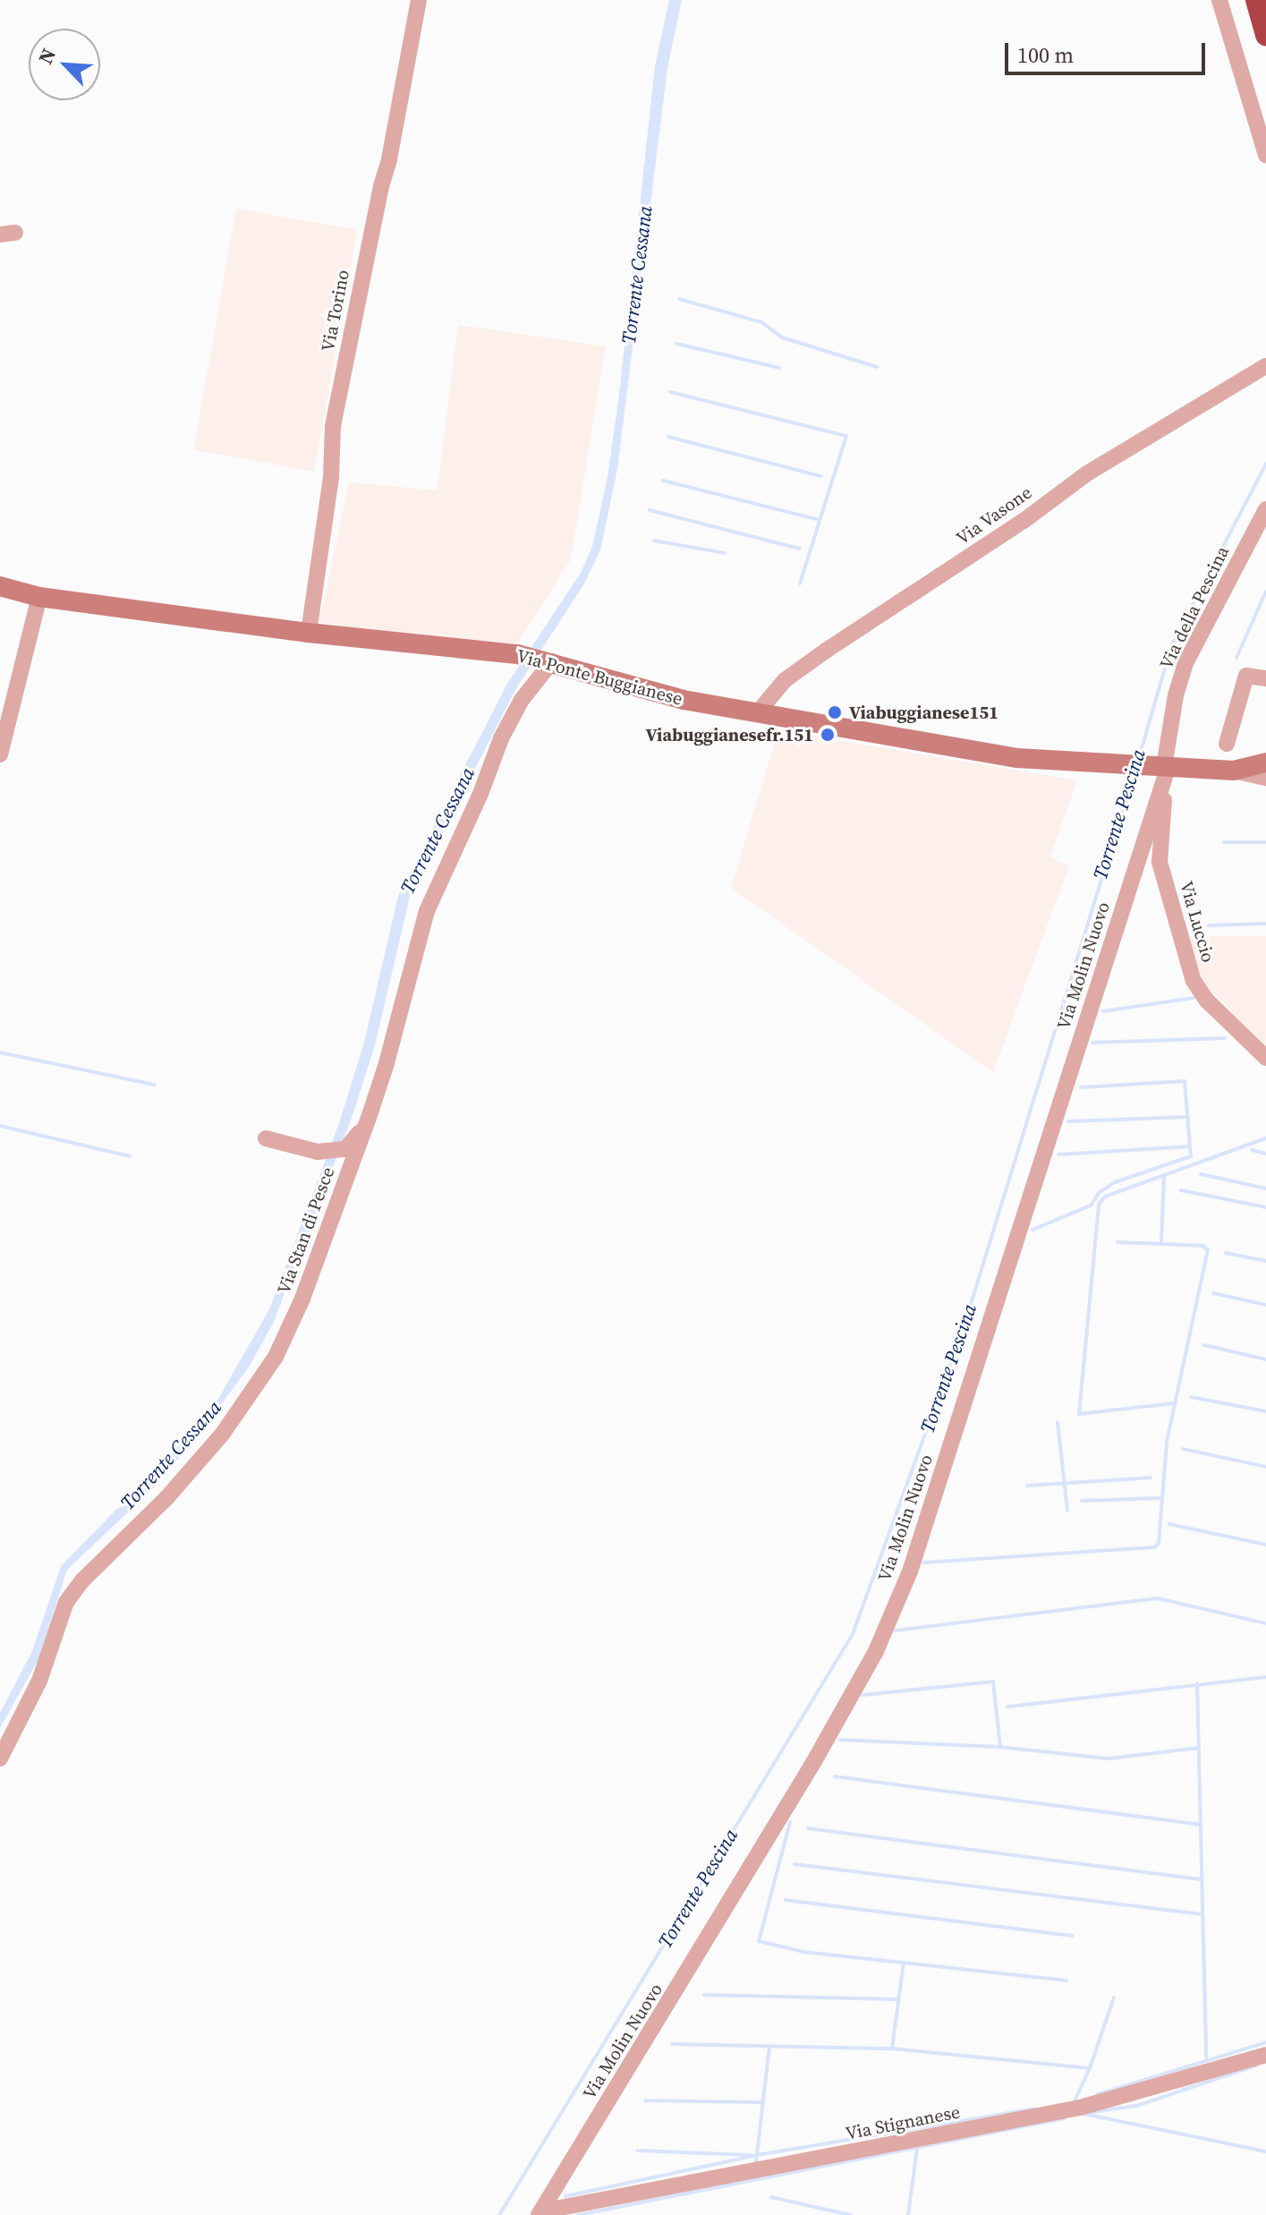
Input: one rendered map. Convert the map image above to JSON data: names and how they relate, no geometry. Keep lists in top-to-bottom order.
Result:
{
  "streets": {
    "main road": ["Via Ponte Buggianese"],
    "street": [
      "Via Torino",
      "Via Vasone",
      "Via della Pescina",
      "Via Luccio",
      "Via Molin Nuovo",
      "Via Stan di Pesce",
      "Via Stignanese"
    ]
  },
  "crossings": [
    ["Via Torino", "Via Ponte Buggianese"],
    ["Via Vasone", "Via Ponte Buggianese"],
    ["Via della Pescina", "Via Ponte Buggianese"],
    ["Via della Pescina", "Via Luccio"],
    ["Via della Pescina", "Via Molin Nuovo"],
    ["Via Ponte Buggianese", "Via Luccio"],
    ["Via Ponte Buggianese", "Via Molin Nuovo"],
    ["Via Ponte Buggianese", "Via Stan di Pesce"],
    ["Via Luccio", "Via Molin Nuovo"],
    ["Via Molin Nuovo", "Via Stignanese"]
  ],
  "water": ["Torrente Cessana", "Torrente Pescina"],
  "places": ["Viabuggianese151", "Viabuggianesefr.151"],
  "scale_bar": "100 m",
  "north": "top left"
}
